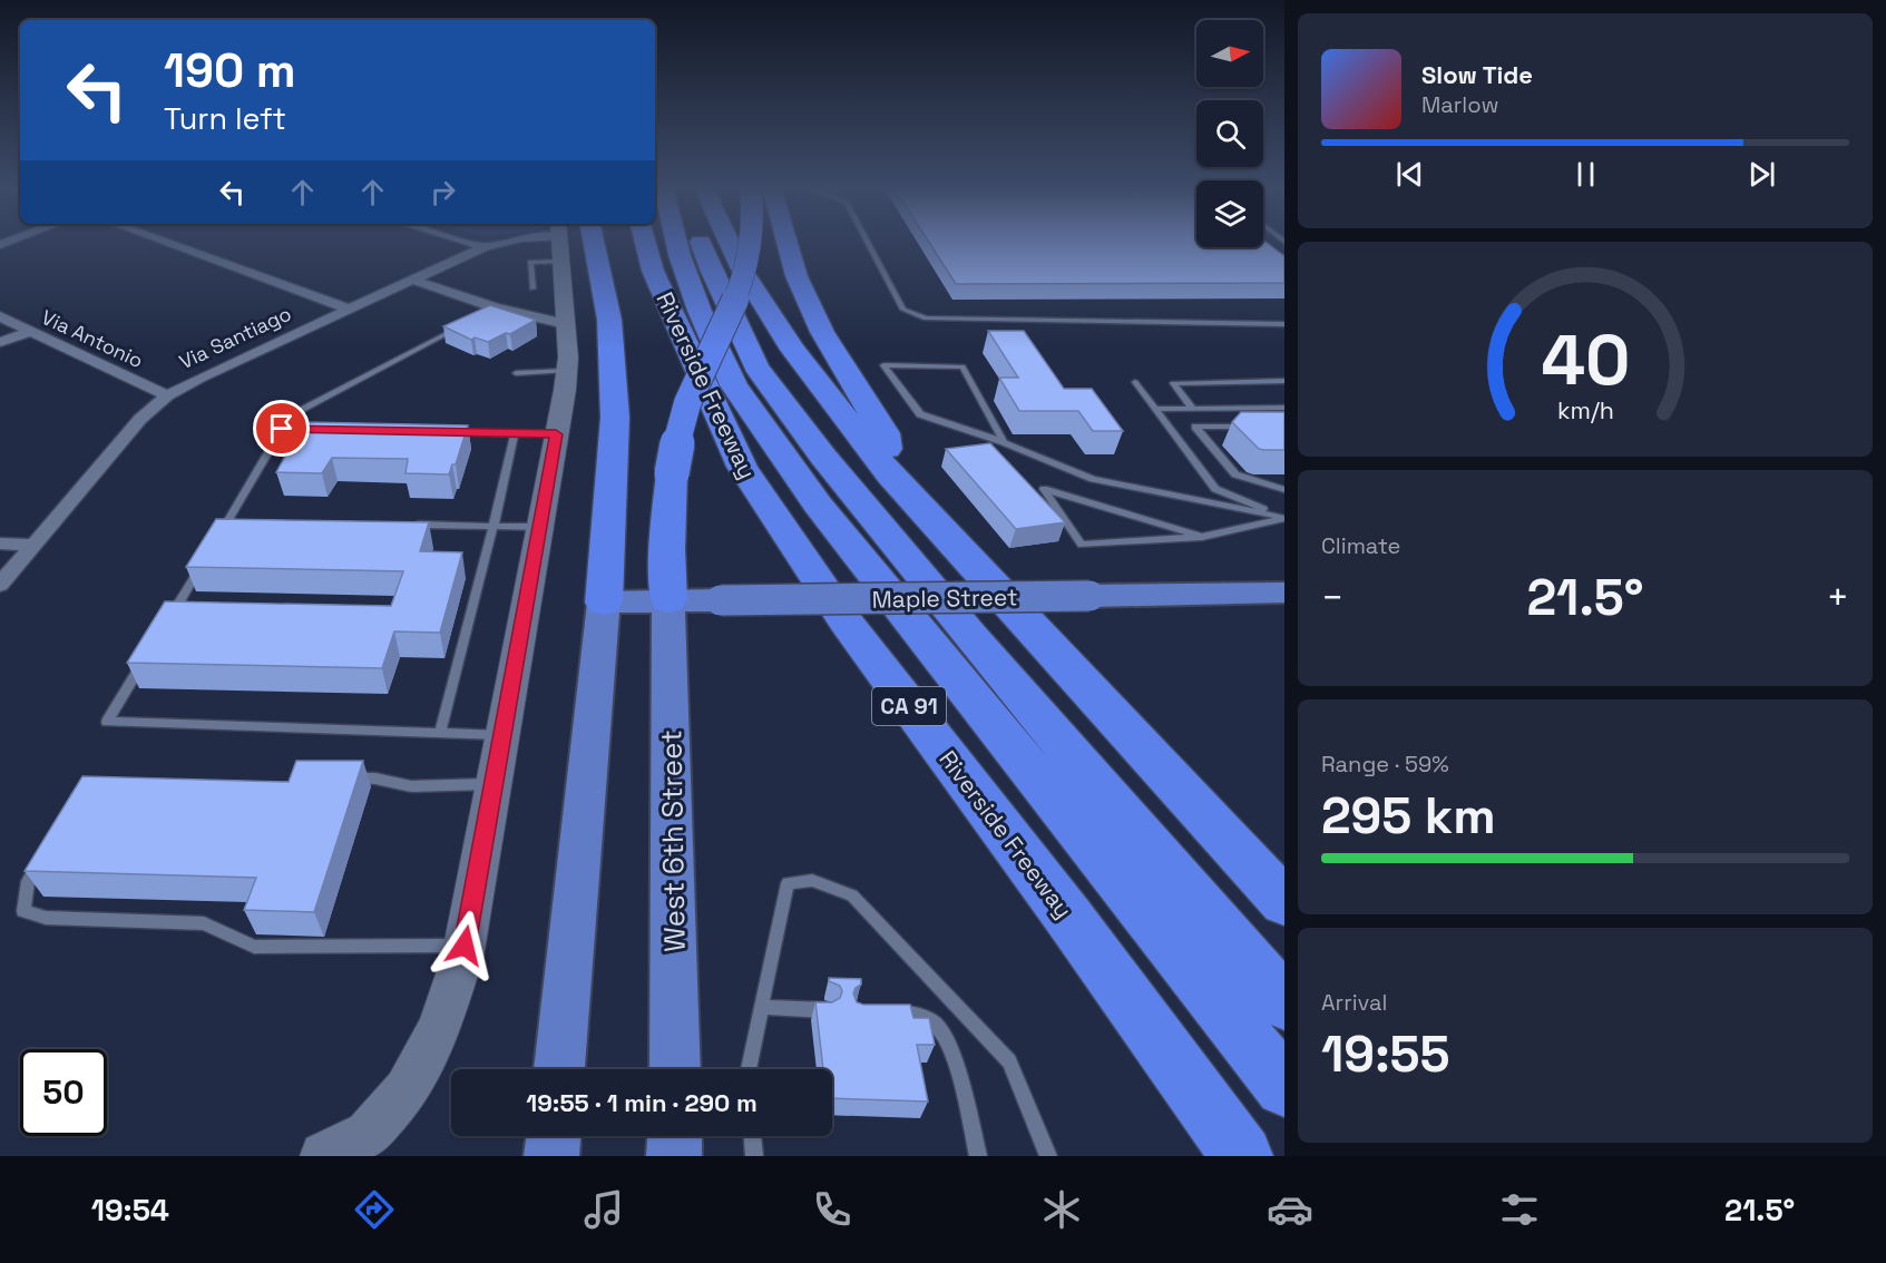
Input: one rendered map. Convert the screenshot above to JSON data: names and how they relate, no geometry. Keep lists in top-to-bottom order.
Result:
{
  "streets": {
    "highway": ["Riverside Freeway", "CA 91"],
    "main road": ["Maple Street", "West 6th Street"],
    "street": ["Via Santiago", "Via Antonio"]
  },
  "crossings": [
    ["Via Santiago", "Via Antonio"],
    ["Maple Street", "West 6th Street"]
  ],
  "north": "right",
  "page": {
    "turn": ["190 m", "Turn left"],
    "song": ["Slow Tide", "Marlow"],
    "tile": [
      "Climate",
      ["Range · 59%", "295 km"],
      ["Arrival", "19:55"]
    ],
    "heat": ["−", "21.5°", "+"],
    "limit": "50",
    "trip": "19:55 · 1 min · 290 m",
    "tabs": ["19:54", "21.5°"],
    "gauge": ["40", "km/h"]
  }
}
